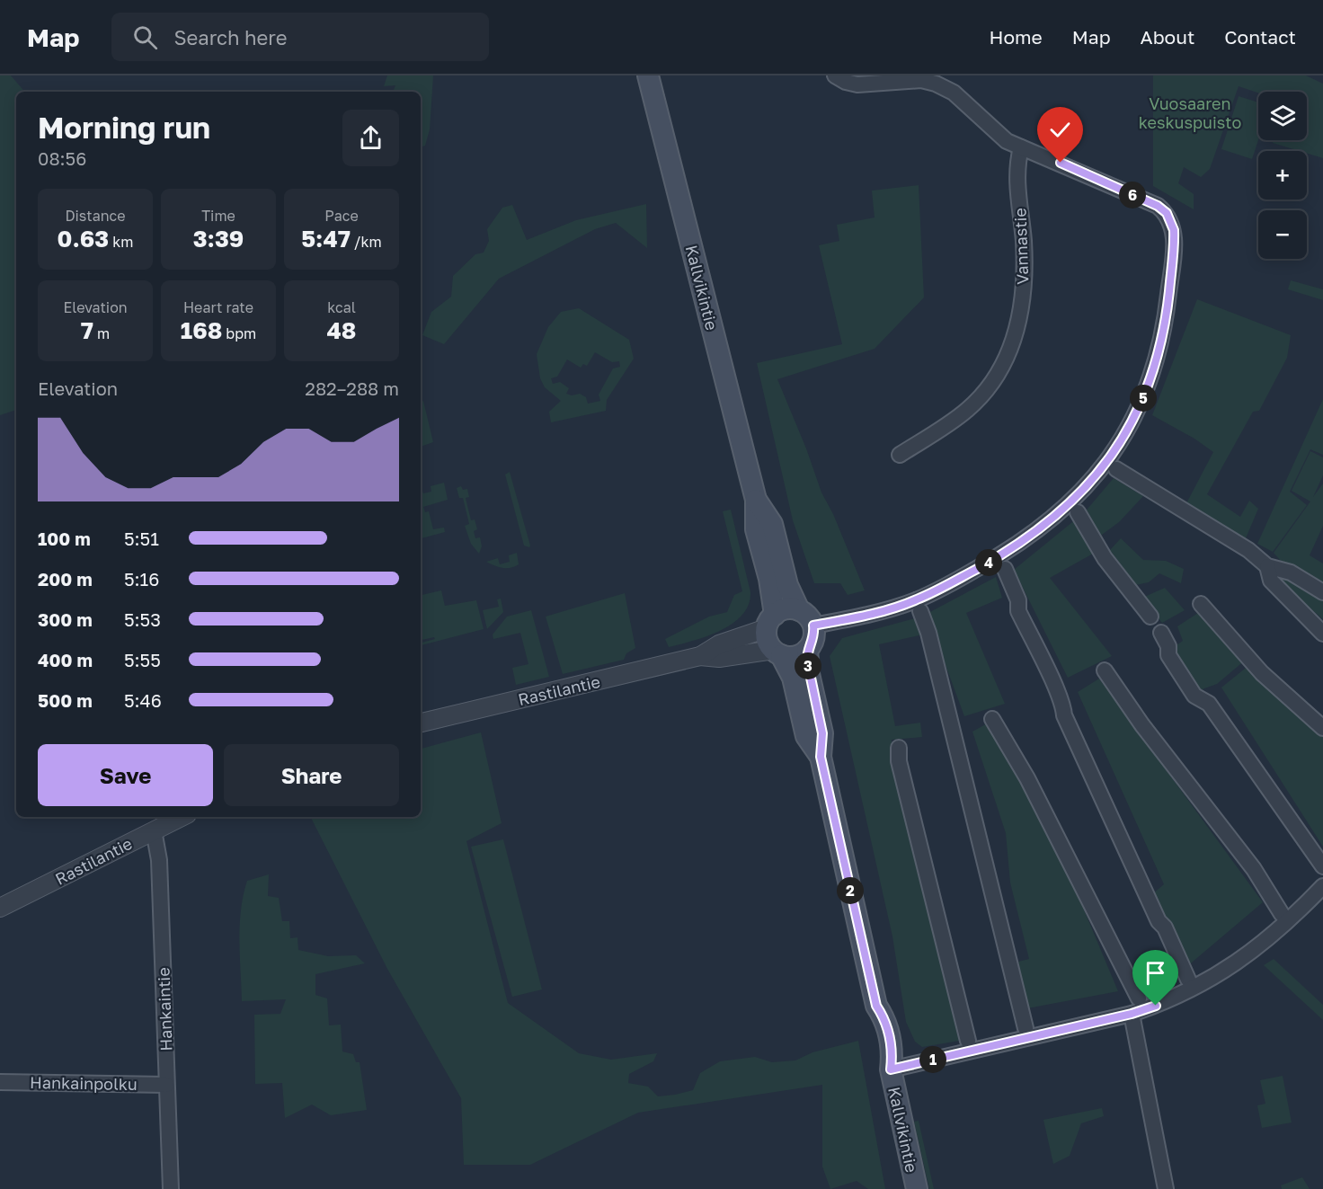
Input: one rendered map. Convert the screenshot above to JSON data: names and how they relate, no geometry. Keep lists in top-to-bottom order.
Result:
{
  "streets": {
    "main road": ["Kallvikintie"],
    "street": [
      "Vannastie",
      "Rastilantie",
      "Hankaintie",
      "Hankainpolku"
    ]
  },
  "crossings": [
    ["Kallvikintie", "Rastilantie"],
    ["Rastilantie", "Hankaintie"],
    ["Hankaintie", "Hankainpolku"]
  ],
  "parks": ["Vuosaaren keskuspuisto"],
  "page": {
    "header": "Map",
    "search": "Search here",
    "nav": [
      "Home",
      "Map",
      "About",
      "Contact"
    ],
    "map_buttons": ["+", "−"],
    "heading": ["Morning run", "08:56"],
    "pins": [
      "6",
      "5",
      "4",
      "3",
      "2",
      "1"
    ],
    "stats": [
      ["Distance", "0.63 km"],
      ["Time", "3:39"],
      ["Pace", "5:47 /km"],
      ["Elevation", "7 m"],
      ["Heart rate", "168 bpm"],
      ["kcal", "48"]
    ],
    "chart": ["Elevation", "282–288 m"],
    "list": [
      {
        "name": "100 m",
        "note": "5:51"
      },
      {
        "name": "200 m",
        "note": "5:16"
      },
      {
        "name": "300 m",
        "note": "5:53"
      },
      {
        "name": "400 m",
        "note": "5:55"
      },
      {
        "name": "500 m",
        "note": "5:46"
      }
    ],
    "buttons": ["Save", "Share"]
  }
}
